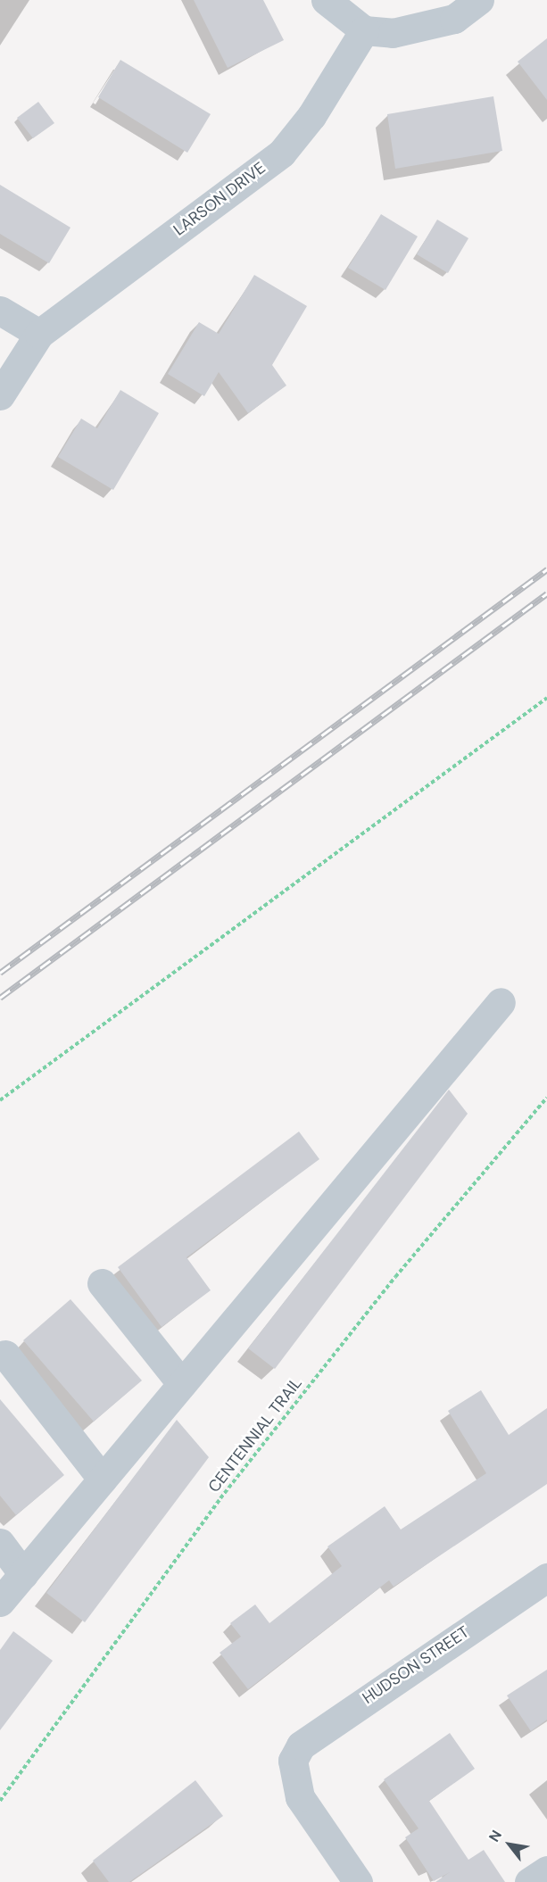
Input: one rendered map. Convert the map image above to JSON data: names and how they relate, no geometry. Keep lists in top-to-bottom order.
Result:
{
  "streets": {
    "street": ["LARSON DRIVE", "HUDSON STREET"],
    "path": ["CENTENNIAL TRAIL"]
  },
  "north": "top left"
}
